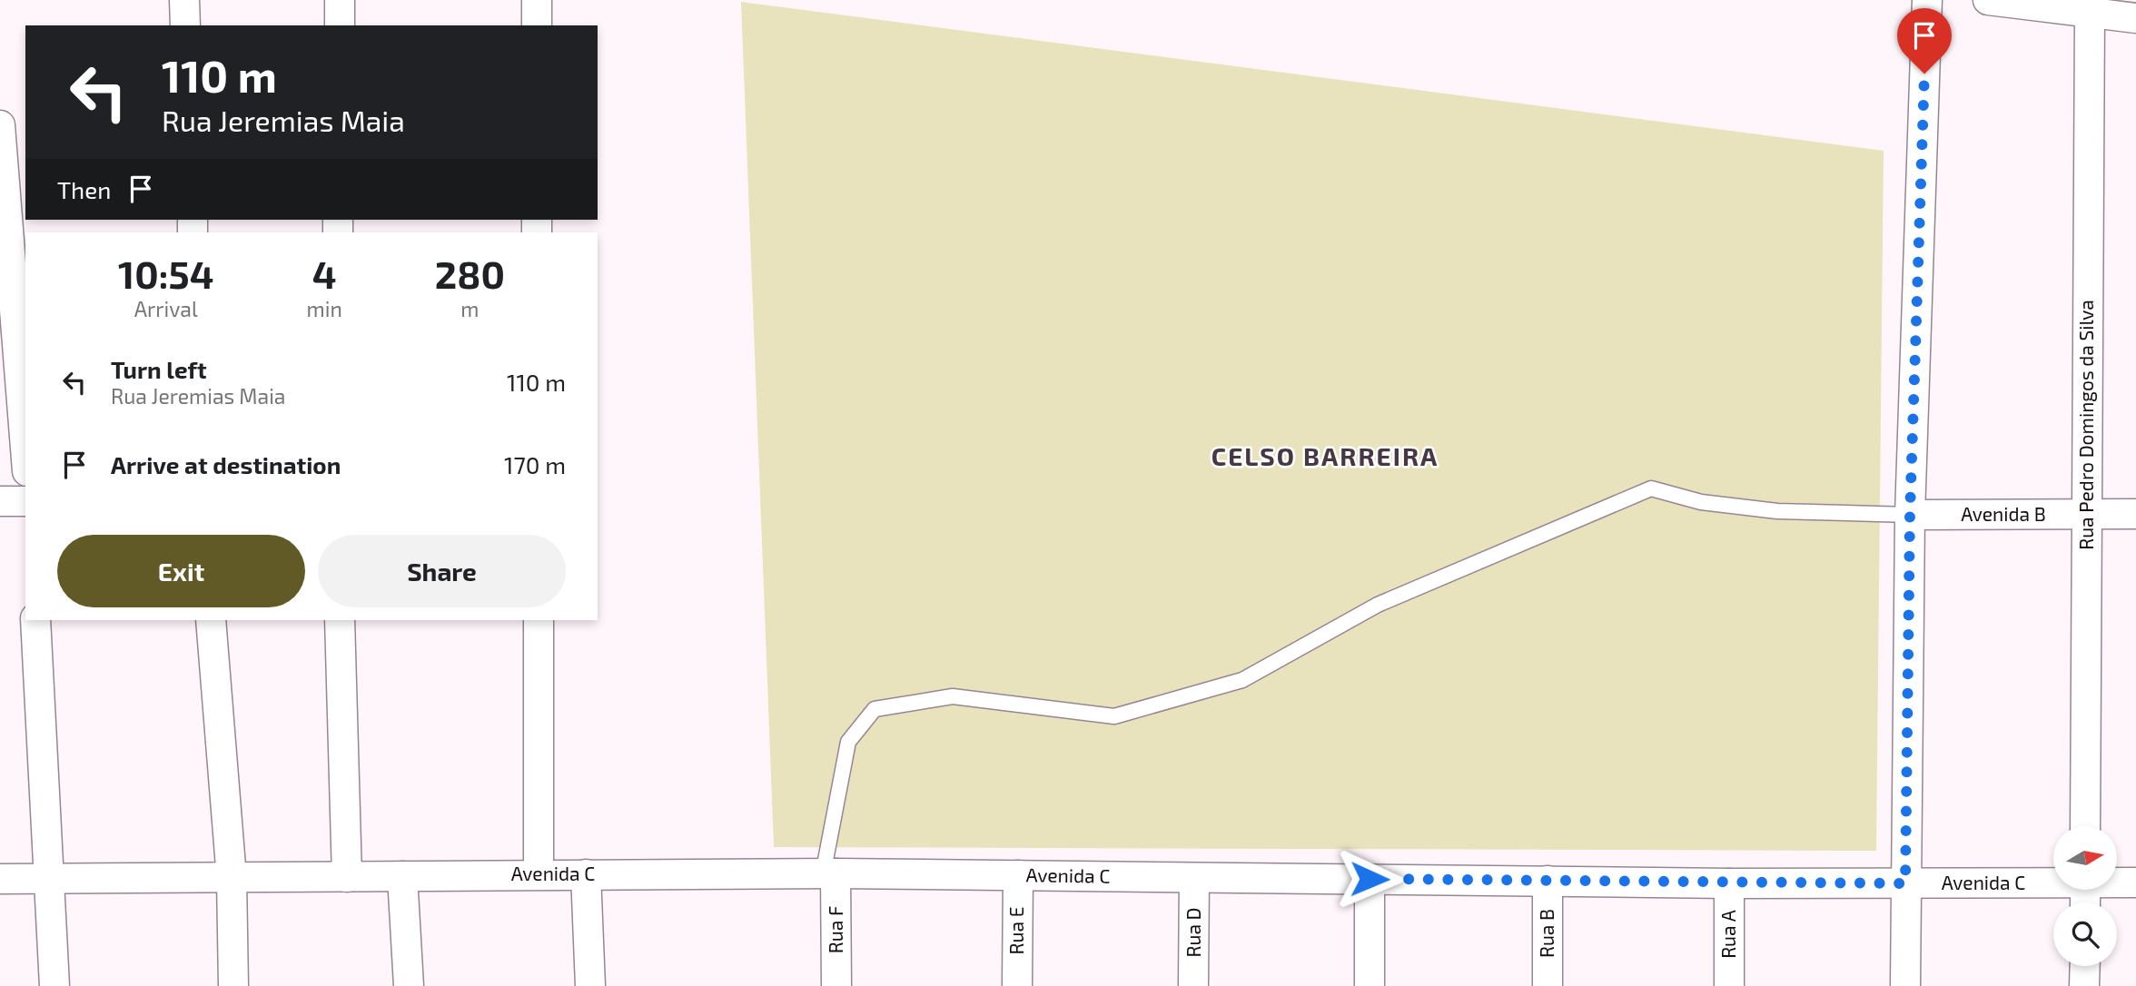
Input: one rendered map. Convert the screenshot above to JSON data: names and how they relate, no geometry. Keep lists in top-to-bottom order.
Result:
{
  "streets": {
    "street": [
      "Rua Pedro Domingos da Silva",
      "Avenida B",
      "Avenida C",
      "Rua F",
      "Rua E",
      "Rua D",
      "Rua B",
      "Rua A"
    ]
  },
  "crossings": [
    ["Rua Pedro Domingos da Silva", "Avenida B"],
    ["Avenida C", "Rua F"],
    ["Avenida C", "Rua E"],
    ["Avenida C", "Rua D"],
    ["Avenida C", "Rua B"],
    ["Avenida C", "Rua A"]
  ],
  "districts": ["CELSO BARREIRA"],
  "north": "right",
  "page": {
    "turn": ["110 m", "Rua Jeremias Maia"],
    "then": "Then",
    "eta": [
      "10:54",
      "Arrival",
      "4",
      "min",
      "280",
      "m"
    ],
    "list": [
      {
        "name": "Turn left",
        "note": "Rua Jeremias Maia",
        "value": "110 m"
      },
      {
        "name": "Arrive at destination",
        "value": "170 m"
      }
    ],
    "buttons": ["Exit", "Share"]
  }
}
